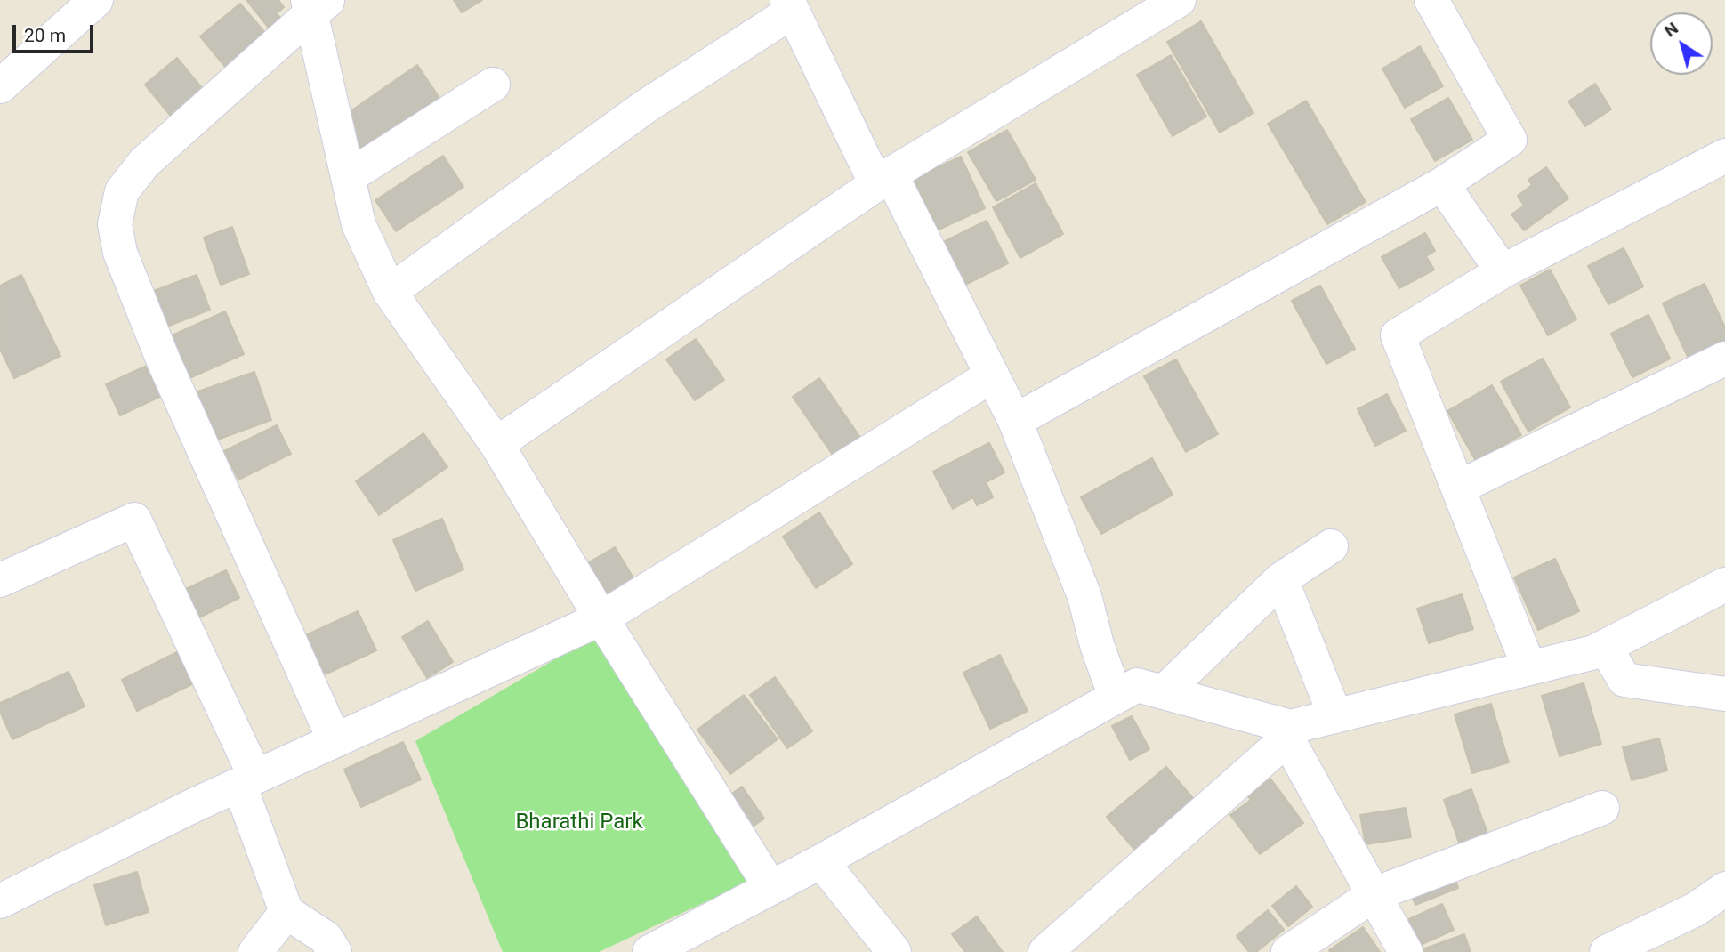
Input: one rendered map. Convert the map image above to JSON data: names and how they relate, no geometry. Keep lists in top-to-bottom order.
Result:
{
  "parks": ["Bharathi Park"],
  "scale_bar": "20 m",
  "north": "top left"
}
